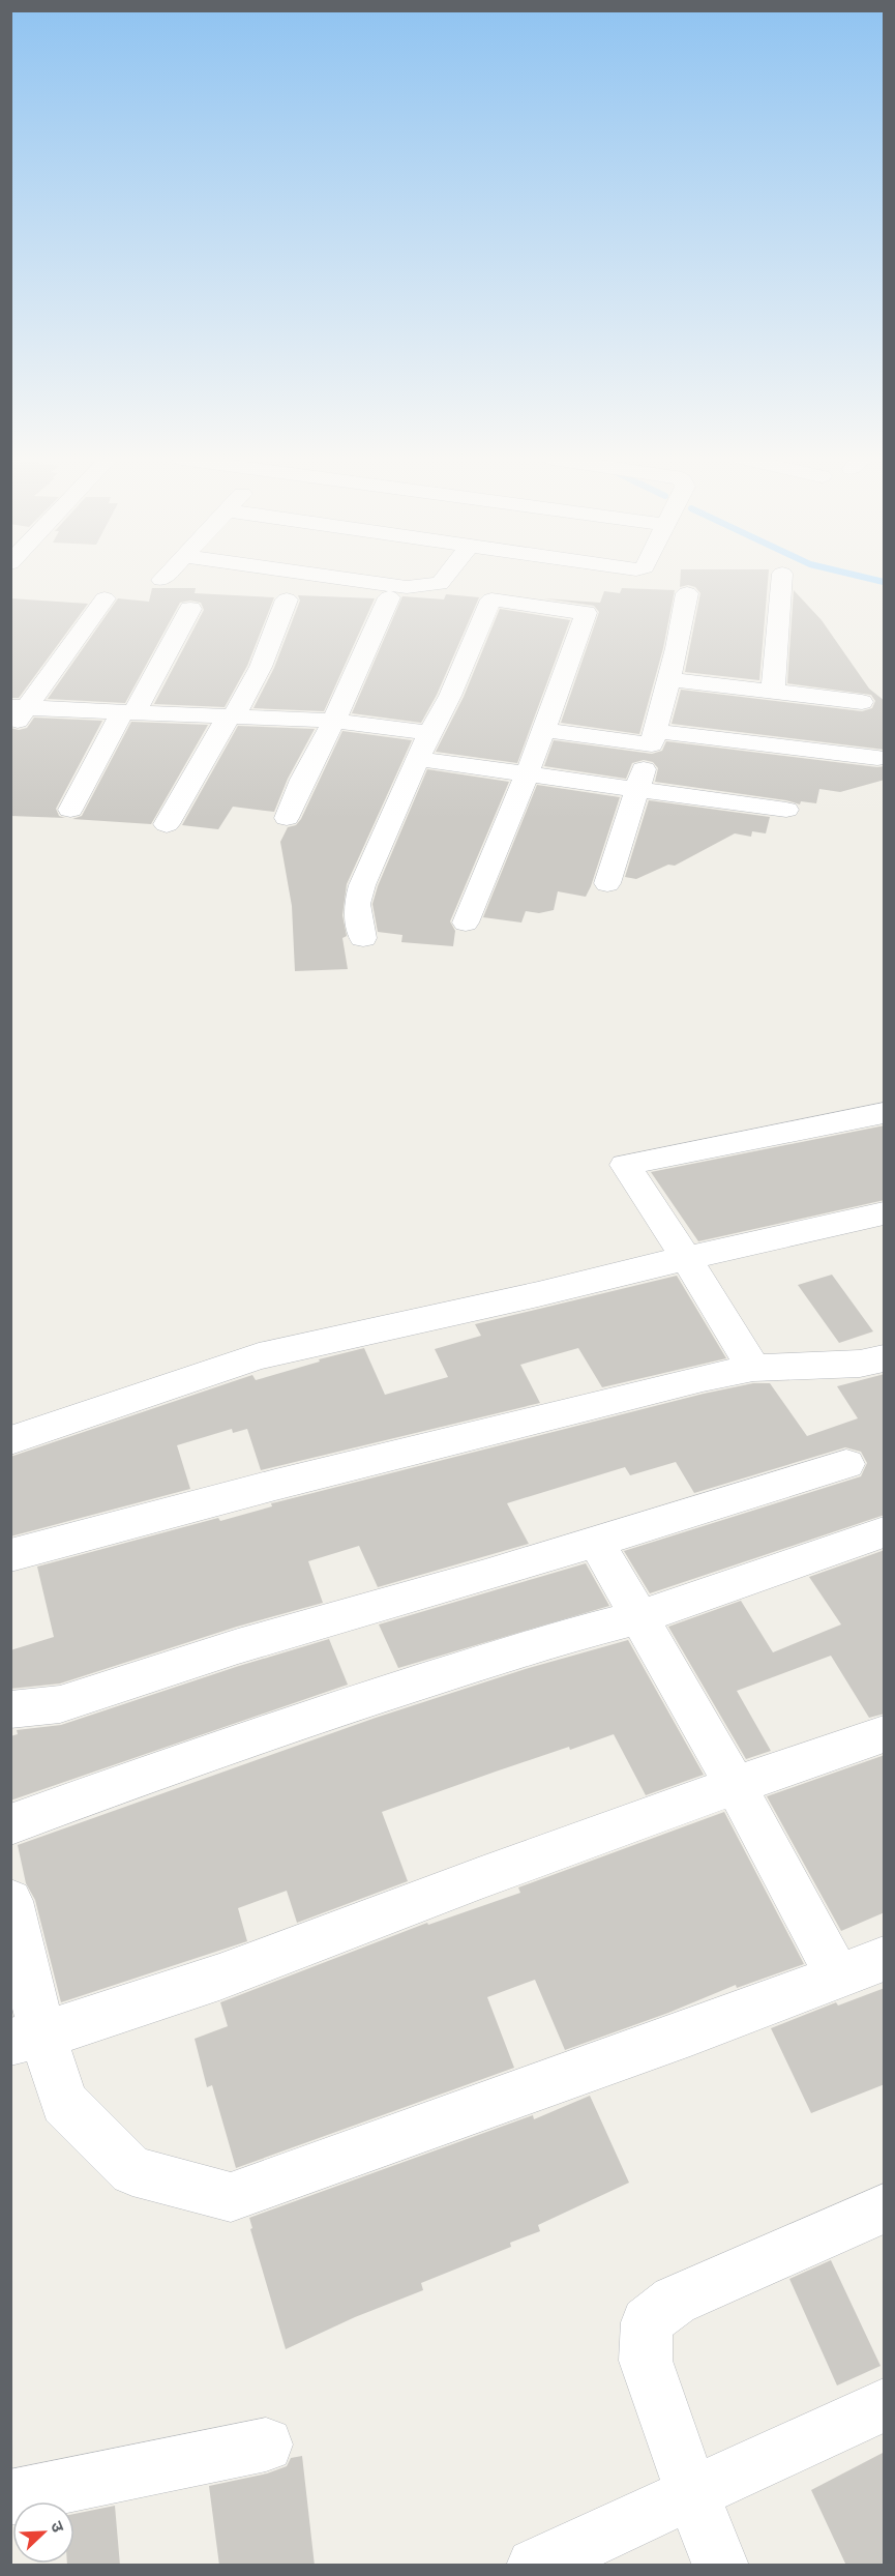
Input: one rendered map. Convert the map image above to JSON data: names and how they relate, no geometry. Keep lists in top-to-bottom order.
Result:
{
  "north": "top right"
}
